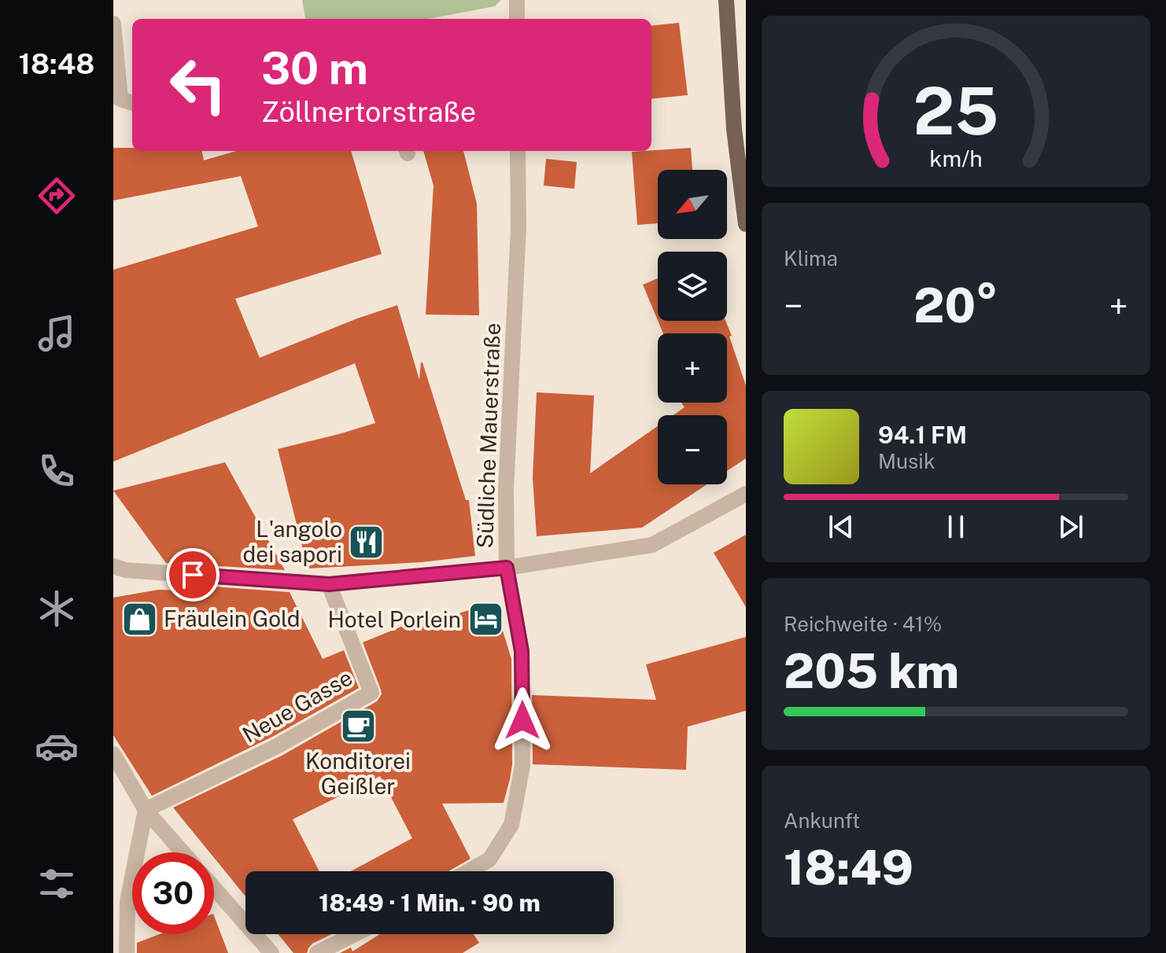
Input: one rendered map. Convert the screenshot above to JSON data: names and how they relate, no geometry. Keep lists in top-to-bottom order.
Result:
{
  "streets": {
    "street": ["Südliche Mauerstraße", "Neue Gasse"]
  },
  "places": {
    "restaurant": ["L'angolo dei sapori"],
    "shop": ["Fräulein Gold"],
    "hotel": ["Hotel Porlein"],
    "cafe": ["Konditorei Geißler"]
  },
  "north": "bottom left",
  "page": {
    "tabs": "18:48",
    "turn": ["30 m", "Zöllnertorstraße"],
    "map_buttons": ["+", "−"],
    "tile": [
      "Klima",
      ["Reichweite · 41%", "205 km"],
      ["Ankunft", "18:49"]
    ],
    "heat": ["−", "20°", "+"],
    "song": ["94.1 FM", "Musik"],
    "limit": "30",
    "trip": "18:49 · 1 Min. · 90 m",
    "gauge": ["25", "km/h"]
  }
}
